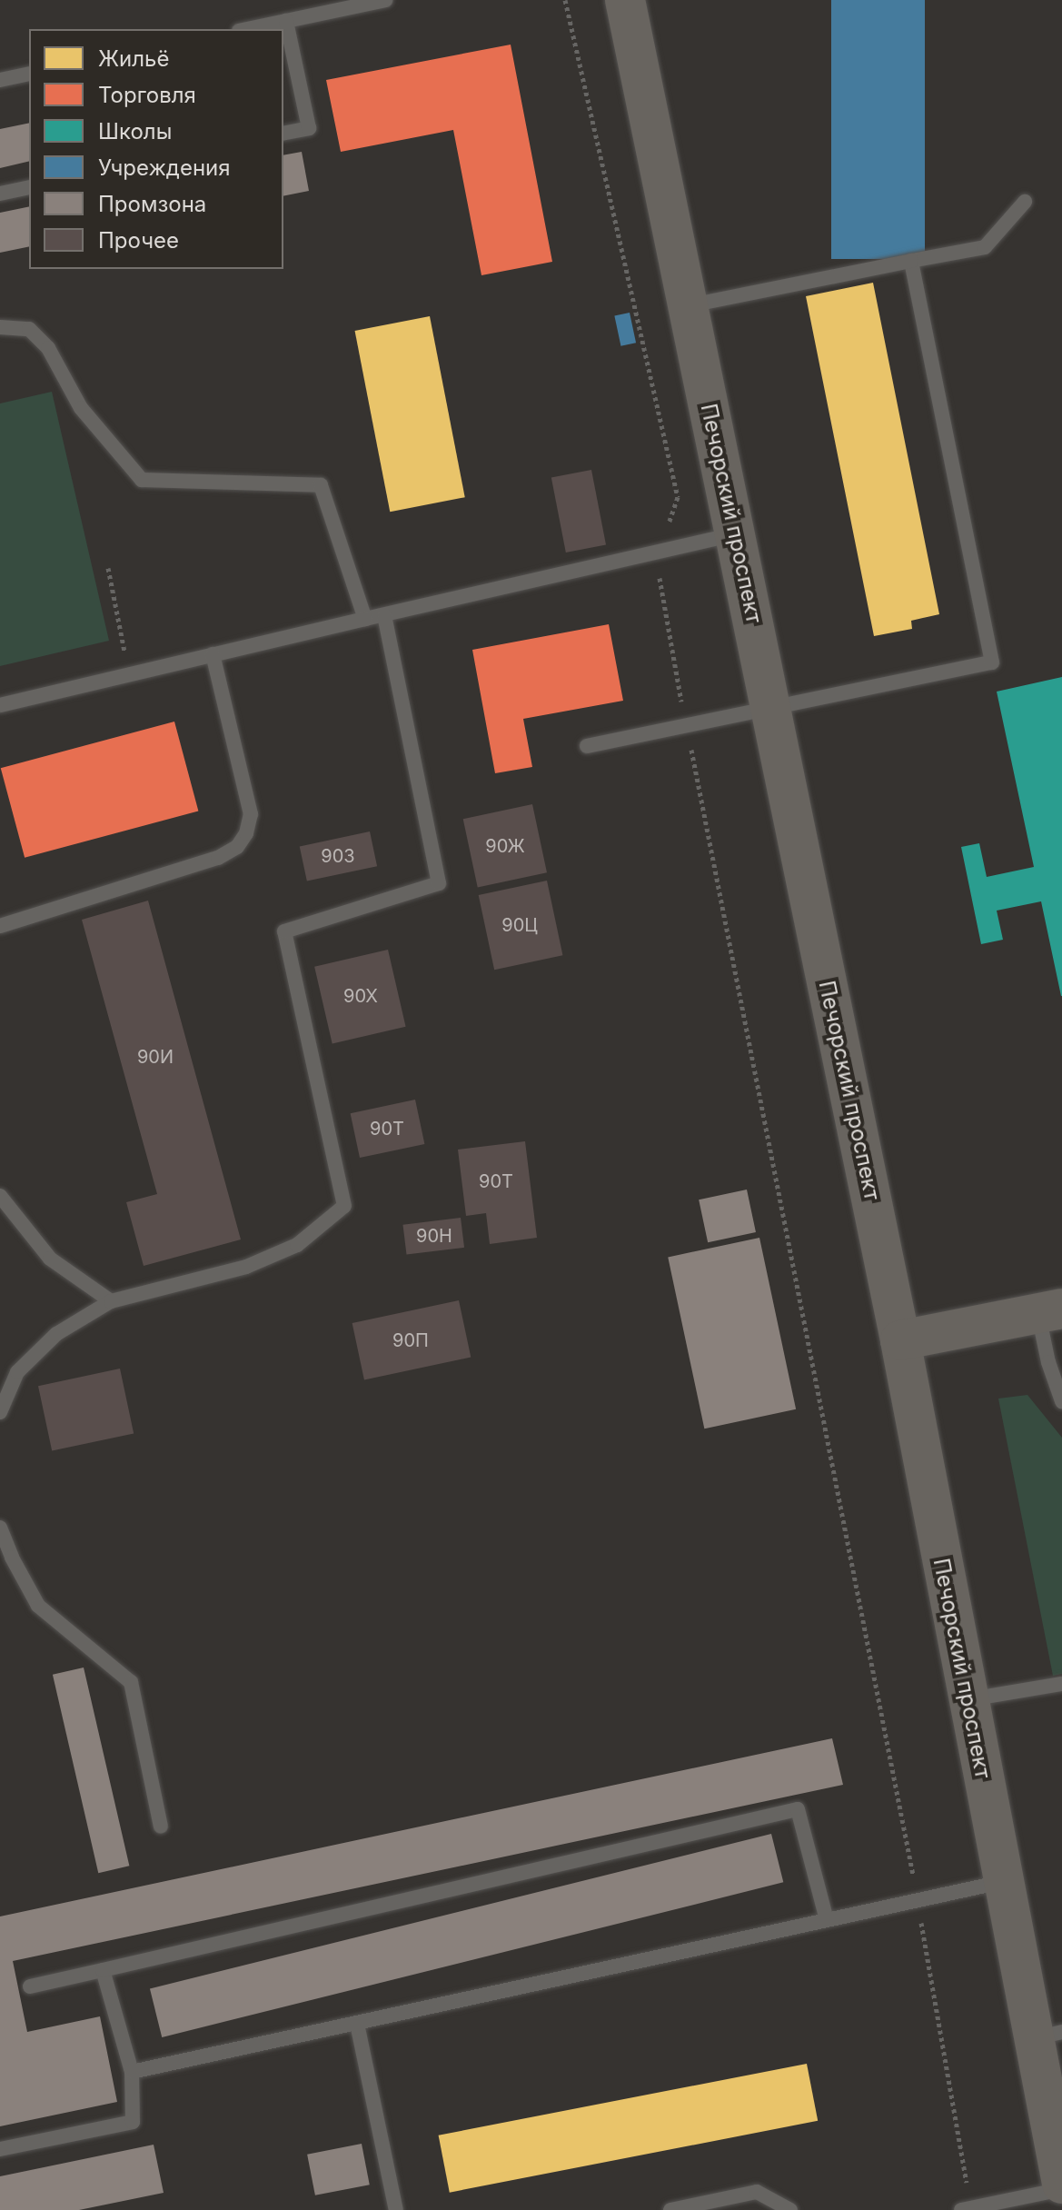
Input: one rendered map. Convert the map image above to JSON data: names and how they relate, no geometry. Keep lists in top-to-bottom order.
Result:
{
  "streets": {
    "main road": ["Печорский проспект"]
  },
  "house_numbers": [
    "90Ж",
    "90З",
    "90Ц",
    "90Х",
    "90И",
    "90Т",
    "90Т",
    "90Н",
    "90П"
  ],
  "legend": [
    "Жильё",
    "Торговля",
    "Школы",
    "Учреждения",
    "Промзона",
    "Прочее"
  ]
}
